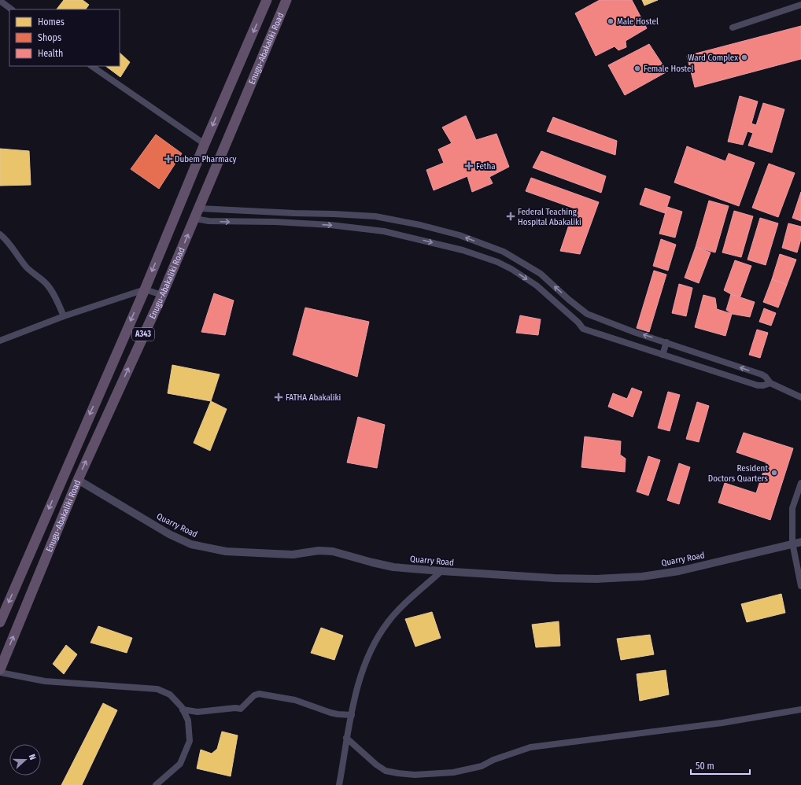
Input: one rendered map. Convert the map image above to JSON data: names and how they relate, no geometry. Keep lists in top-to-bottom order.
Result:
{
  "streets": {
    "highway": ["Enugu-Abakaliki Road", "A343"],
    "street": ["Quarry Road"]
  },
  "crossings": [
    ["Enugu-Abakaliki Road", "A343"],
    ["Enugu-Abakaliki Road", "Quarry Road"]
  ],
  "places": {
    "other": [
      "Male Hostel",
      "Ward Complex",
      "Female Hostel",
      "Resident Doctors Quarters"
    ],
    "health": [
      "Dubem Pharmacy",
      "Fetha",
      "Federal Teaching Hospital Abakaliki",
      "FATHA Abakaliki"
    ]
  },
  "legend": ["Homes", "Shops", "Health"],
  "scale_bar": "50 m",
  "north": "right"
}
